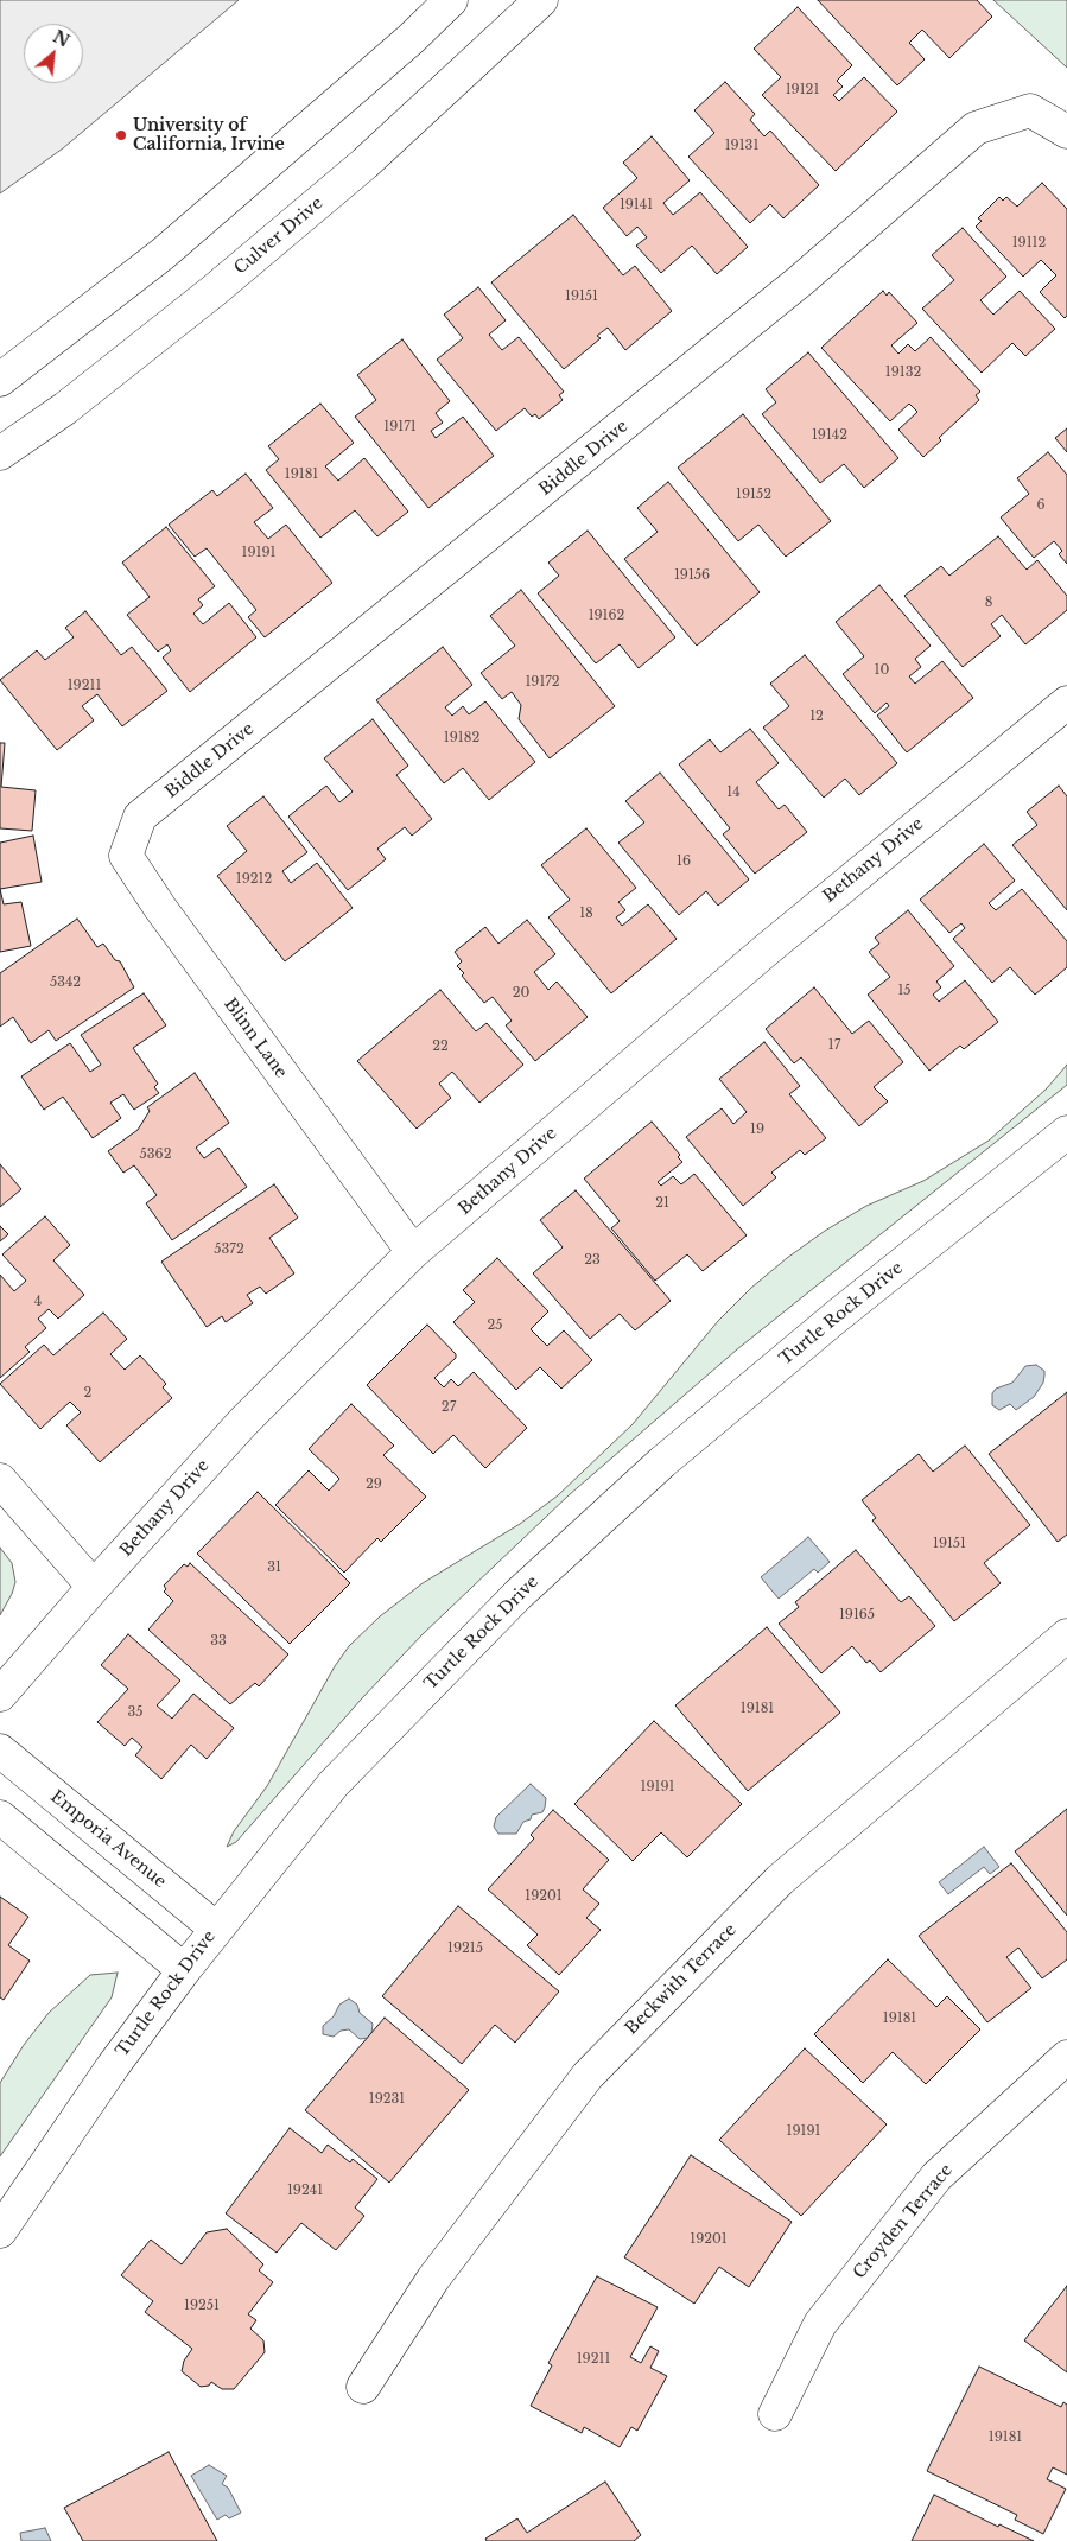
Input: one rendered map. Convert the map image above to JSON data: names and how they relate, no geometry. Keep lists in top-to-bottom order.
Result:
{
  "streets": {
    "street": [
      "Culver Drive",
      "Biddle Drive",
      "Bethany Drive",
      "Blinn Lane",
      "Turtle Rock Drive",
      "Emporia Avenue",
      "Beckwith Terrace",
      "Croyden Terrace"
    ]
  },
  "crossings": [
    ["Biddle Drive", "Blinn Lane"],
    ["Bethany Drive", "Blinn Lane"],
    ["Turtle Rock Drive", "Emporia Avenue"]
  ],
  "places": ["University of California, Irvine"],
  "house_numbers": [
    "19121",
    "19131",
    "19141",
    "19112",
    "19151",
    "19132",
    "19171",
    "19142",
    "19181",
    "19152",
    "6",
    "19191",
    "19156",
    "8",
    "19162",
    "10",
    "19172",
    "19211",
    "12",
    "19182",
    "14",
    "16",
    "19212",
    "18",
    "5342",
    "15",
    "20",
    "17",
    "22",
    "19",
    "5362",
    "21",
    "5372",
    "23",
    "4",
    "25",
    "2",
    "27",
    "29",
    "19151",
    "31",
    "19165",
    "33",
    "19181",
    "35",
    "19191",
    "19201",
    "19215",
    "19181",
    "19231",
    "19191",
    "19241",
    "19201",
    "19251",
    "19211",
    "19181"
  ],
  "north": "top right"
}
